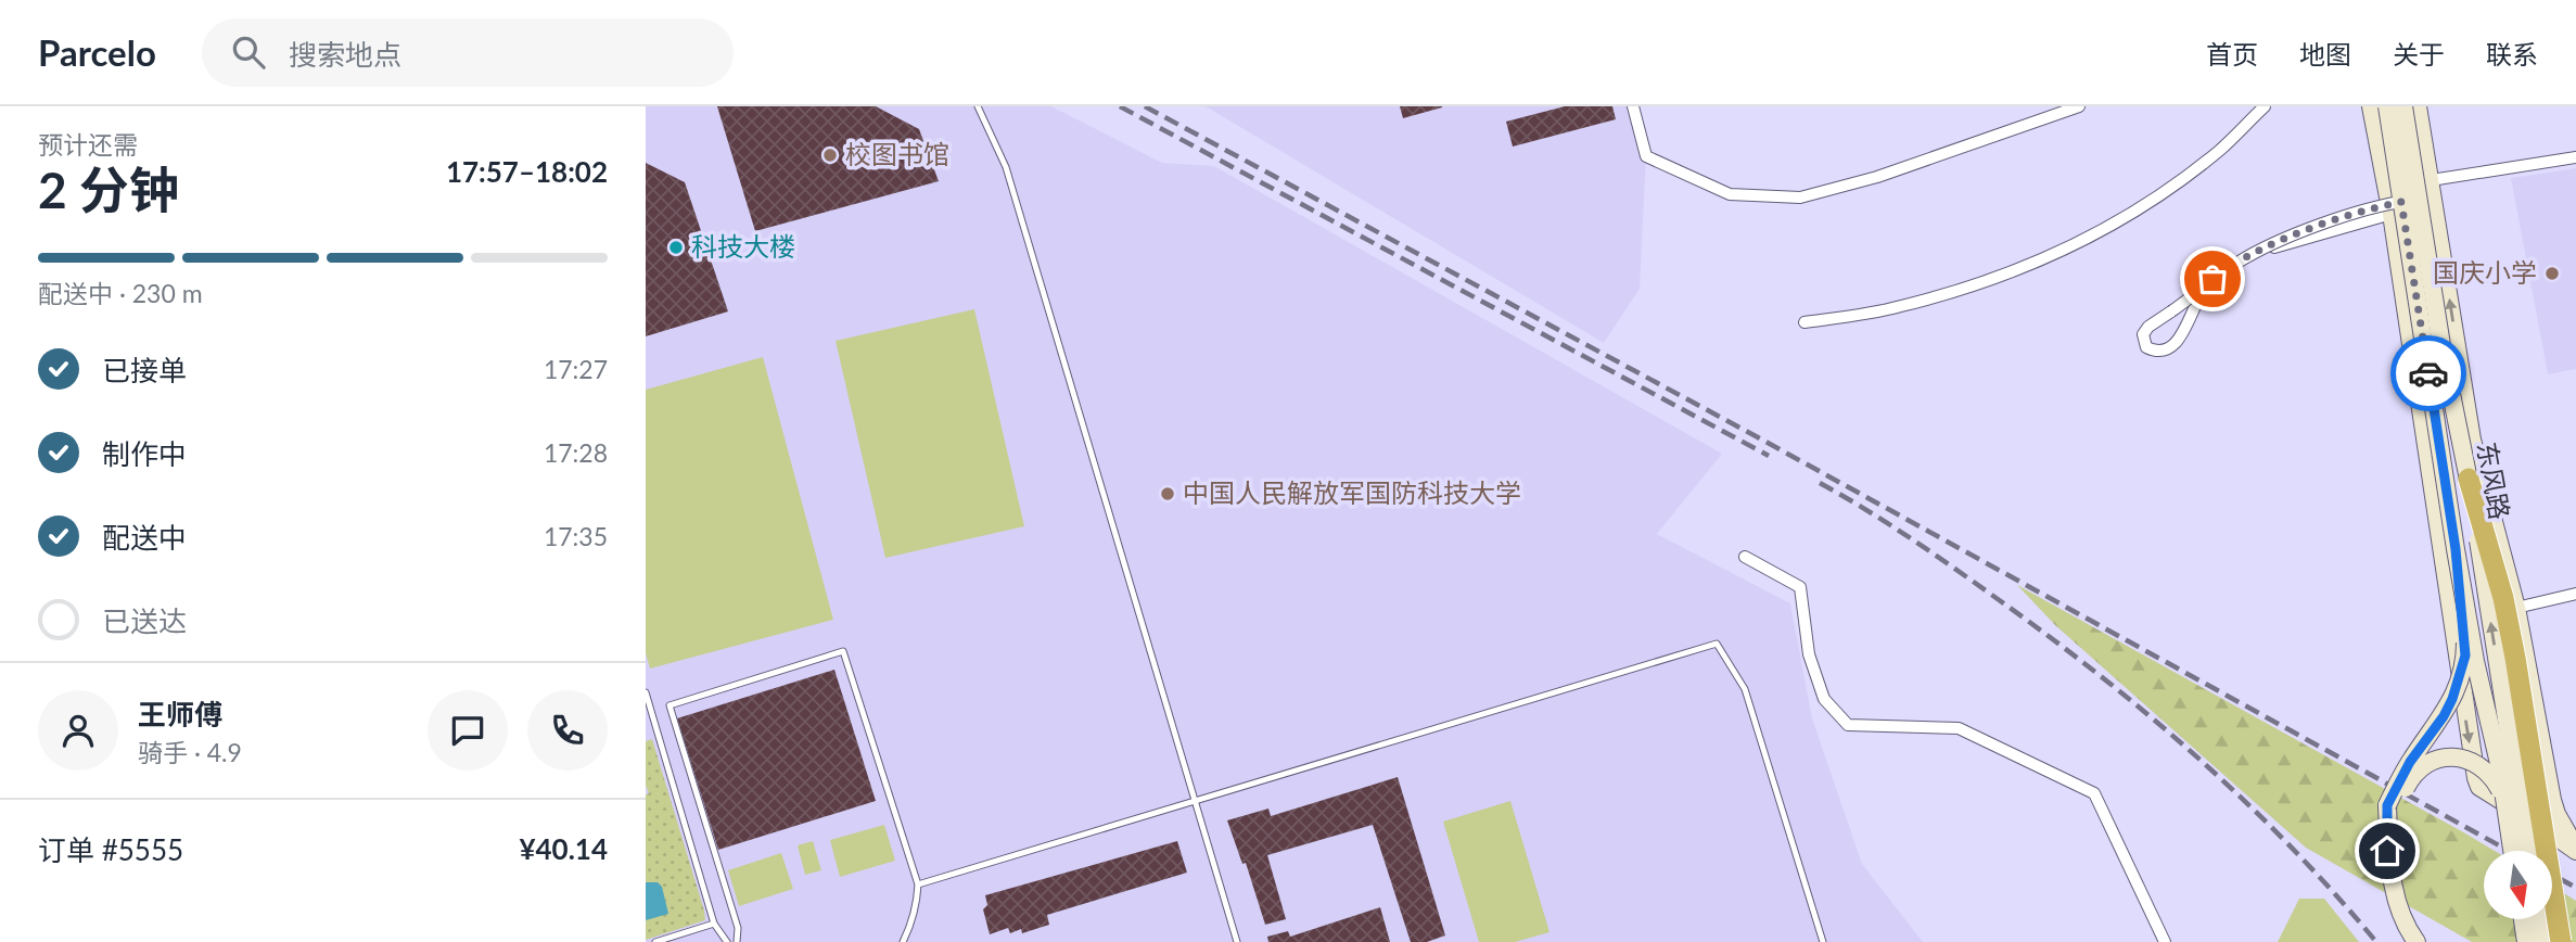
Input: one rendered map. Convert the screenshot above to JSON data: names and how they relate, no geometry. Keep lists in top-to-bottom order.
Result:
{
  "streets": {
    "street": ["东风路"]
  },
  "places": [
    "校图书馆",
    "科技大楼",
    "国庆小学",
    "中国人民解放军国防科技大学"
  ],
  "north": "bottom",
  "page": {
    "header": "Parcelo",
    "search": "搜索地点",
    "nav": [
      "首页",
      "地图",
      "关于",
      "联系"
    ],
    "heading": ["2 分钟", "预计还需", "17:57–18:02"],
    "panel": [
      "王师傅",
      "骑手 · 4.9",
      "订单 #5555",
      "¥40.14"
    ],
    "bar": "配送中 · 230 m",
    "list": [
      ["已接单", "17:27"],
      ["制作中", "17:28"],
      ["配送中", "17:35"],
      "已送达"
    ]
  }
}
